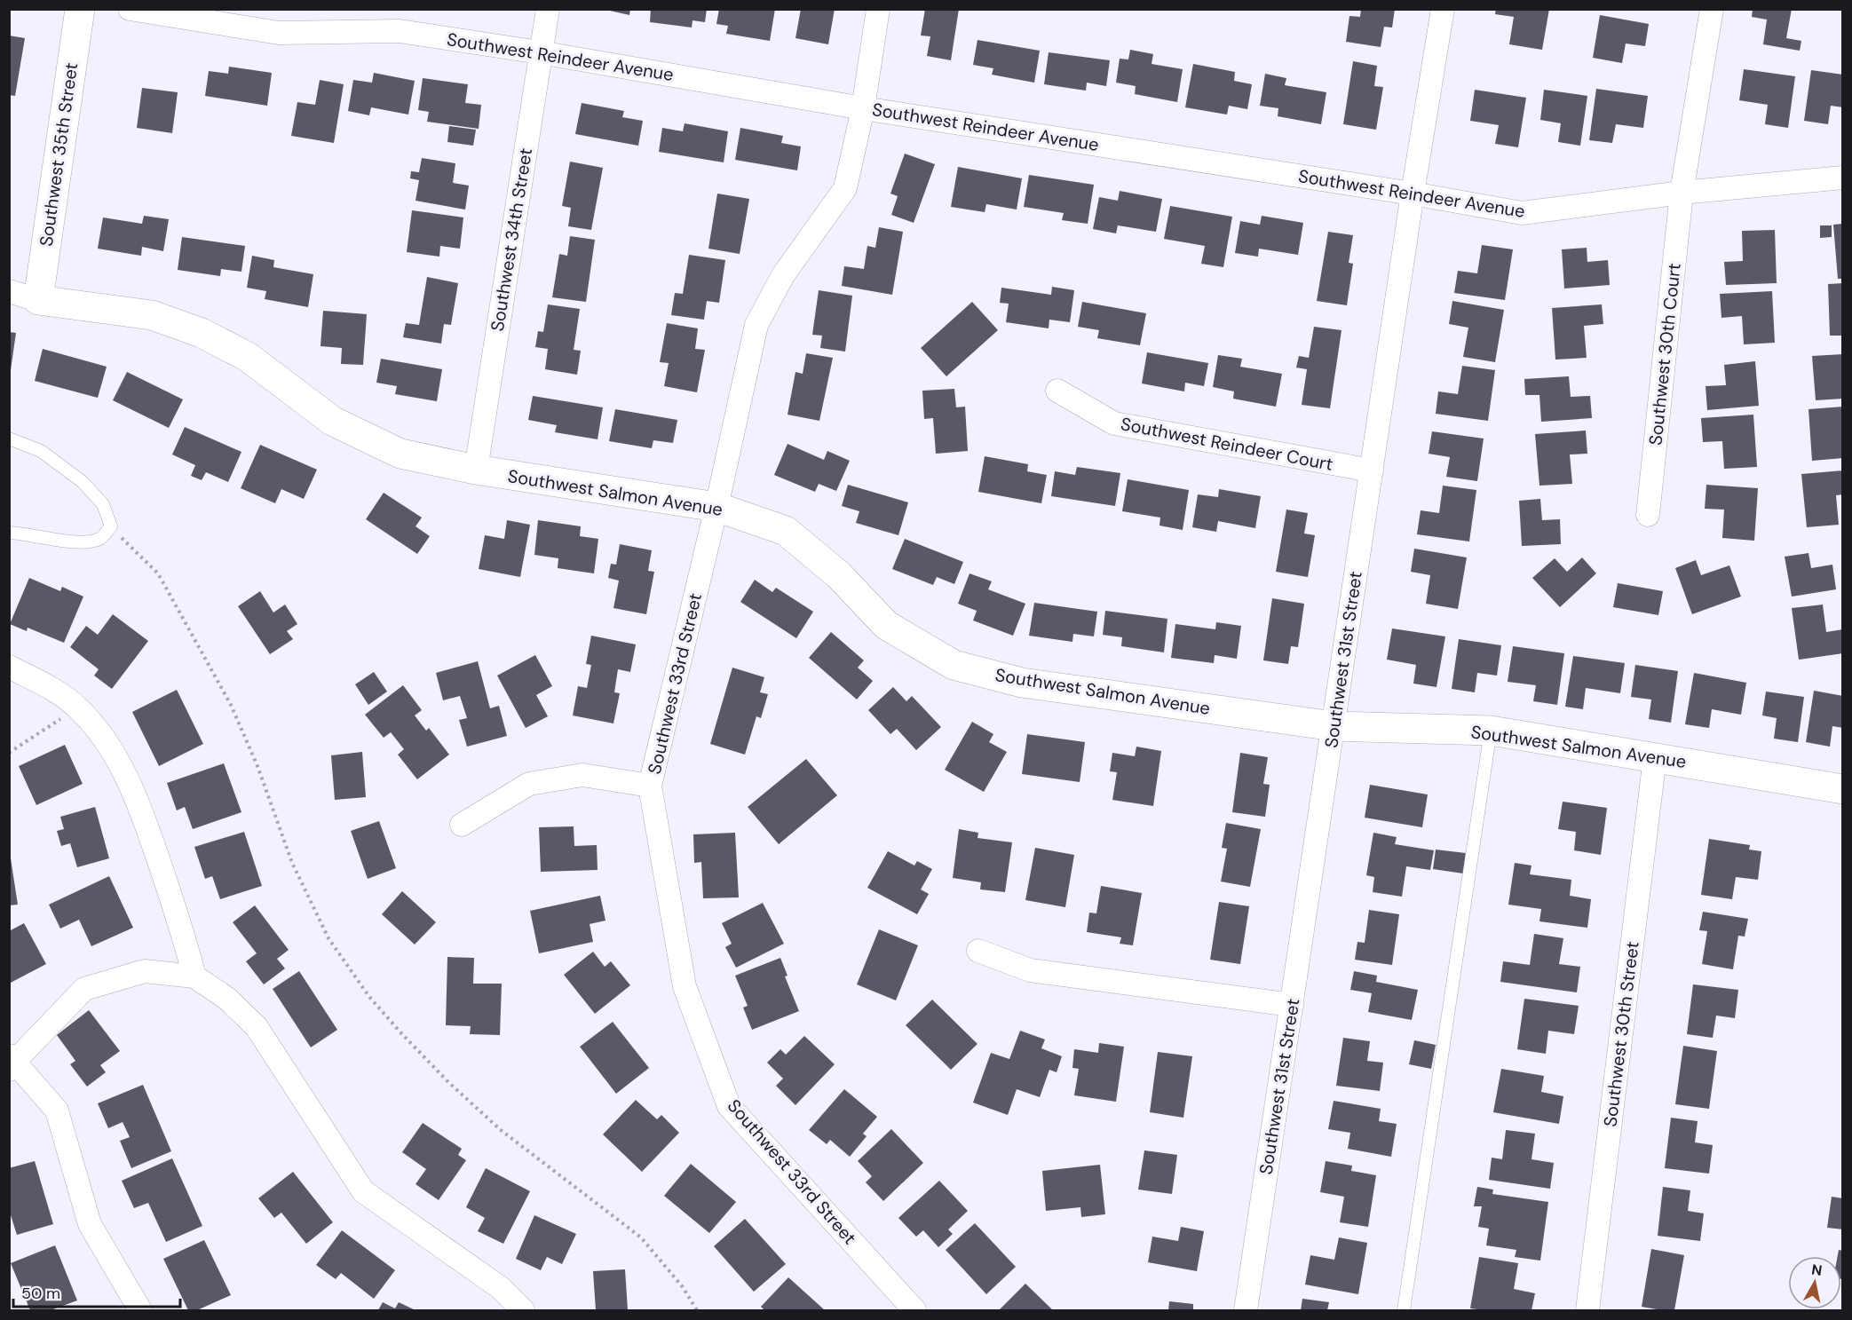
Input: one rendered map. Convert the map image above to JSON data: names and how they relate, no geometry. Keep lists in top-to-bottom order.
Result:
{
  "streets": {
    "street": [
      "Southwest Reindeer Avenue",
      "Southwest 35th Street",
      "Southwest 34th Street",
      "Southwest 30th Court",
      "Southwest Reindeer Court",
      "Southwest Salmon Avenue",
      "Southwest 31st Street",
      "Southwest 33rd Street",
      "Southwest 30th Street"
    ]
  },
  "crossings": [
    ["Southwest Reindeer Avenue", "Southwest 34th Street"],
    ["Southwest Reindeer Avenue", "Southwest 30th Court"],
    ["Southwest Reindeer Avenue", "Southwest 31st Street"],
    ["Southwest Reindeer Avenue", "Southwest 33rd Street"],
    ["Southwest 35th Street", "Southwest Salmon Avenue"],
    ["Southwest 34th Street", "Southwest Salmon Avenue"],
    ["Southwest Reindeer Court", "Southwest 31st Street"],
    ["Southwest Salmon Avenue", "Southwest 31st Street"],
    ["Southwest Salmon Avenue", "Southwest 33rd Street"],
    ["Southwest Salmon Avenue", "Southwest 30th Street"]
  ],
  "scale_bar": "50 m",
  "north": "top"
}
